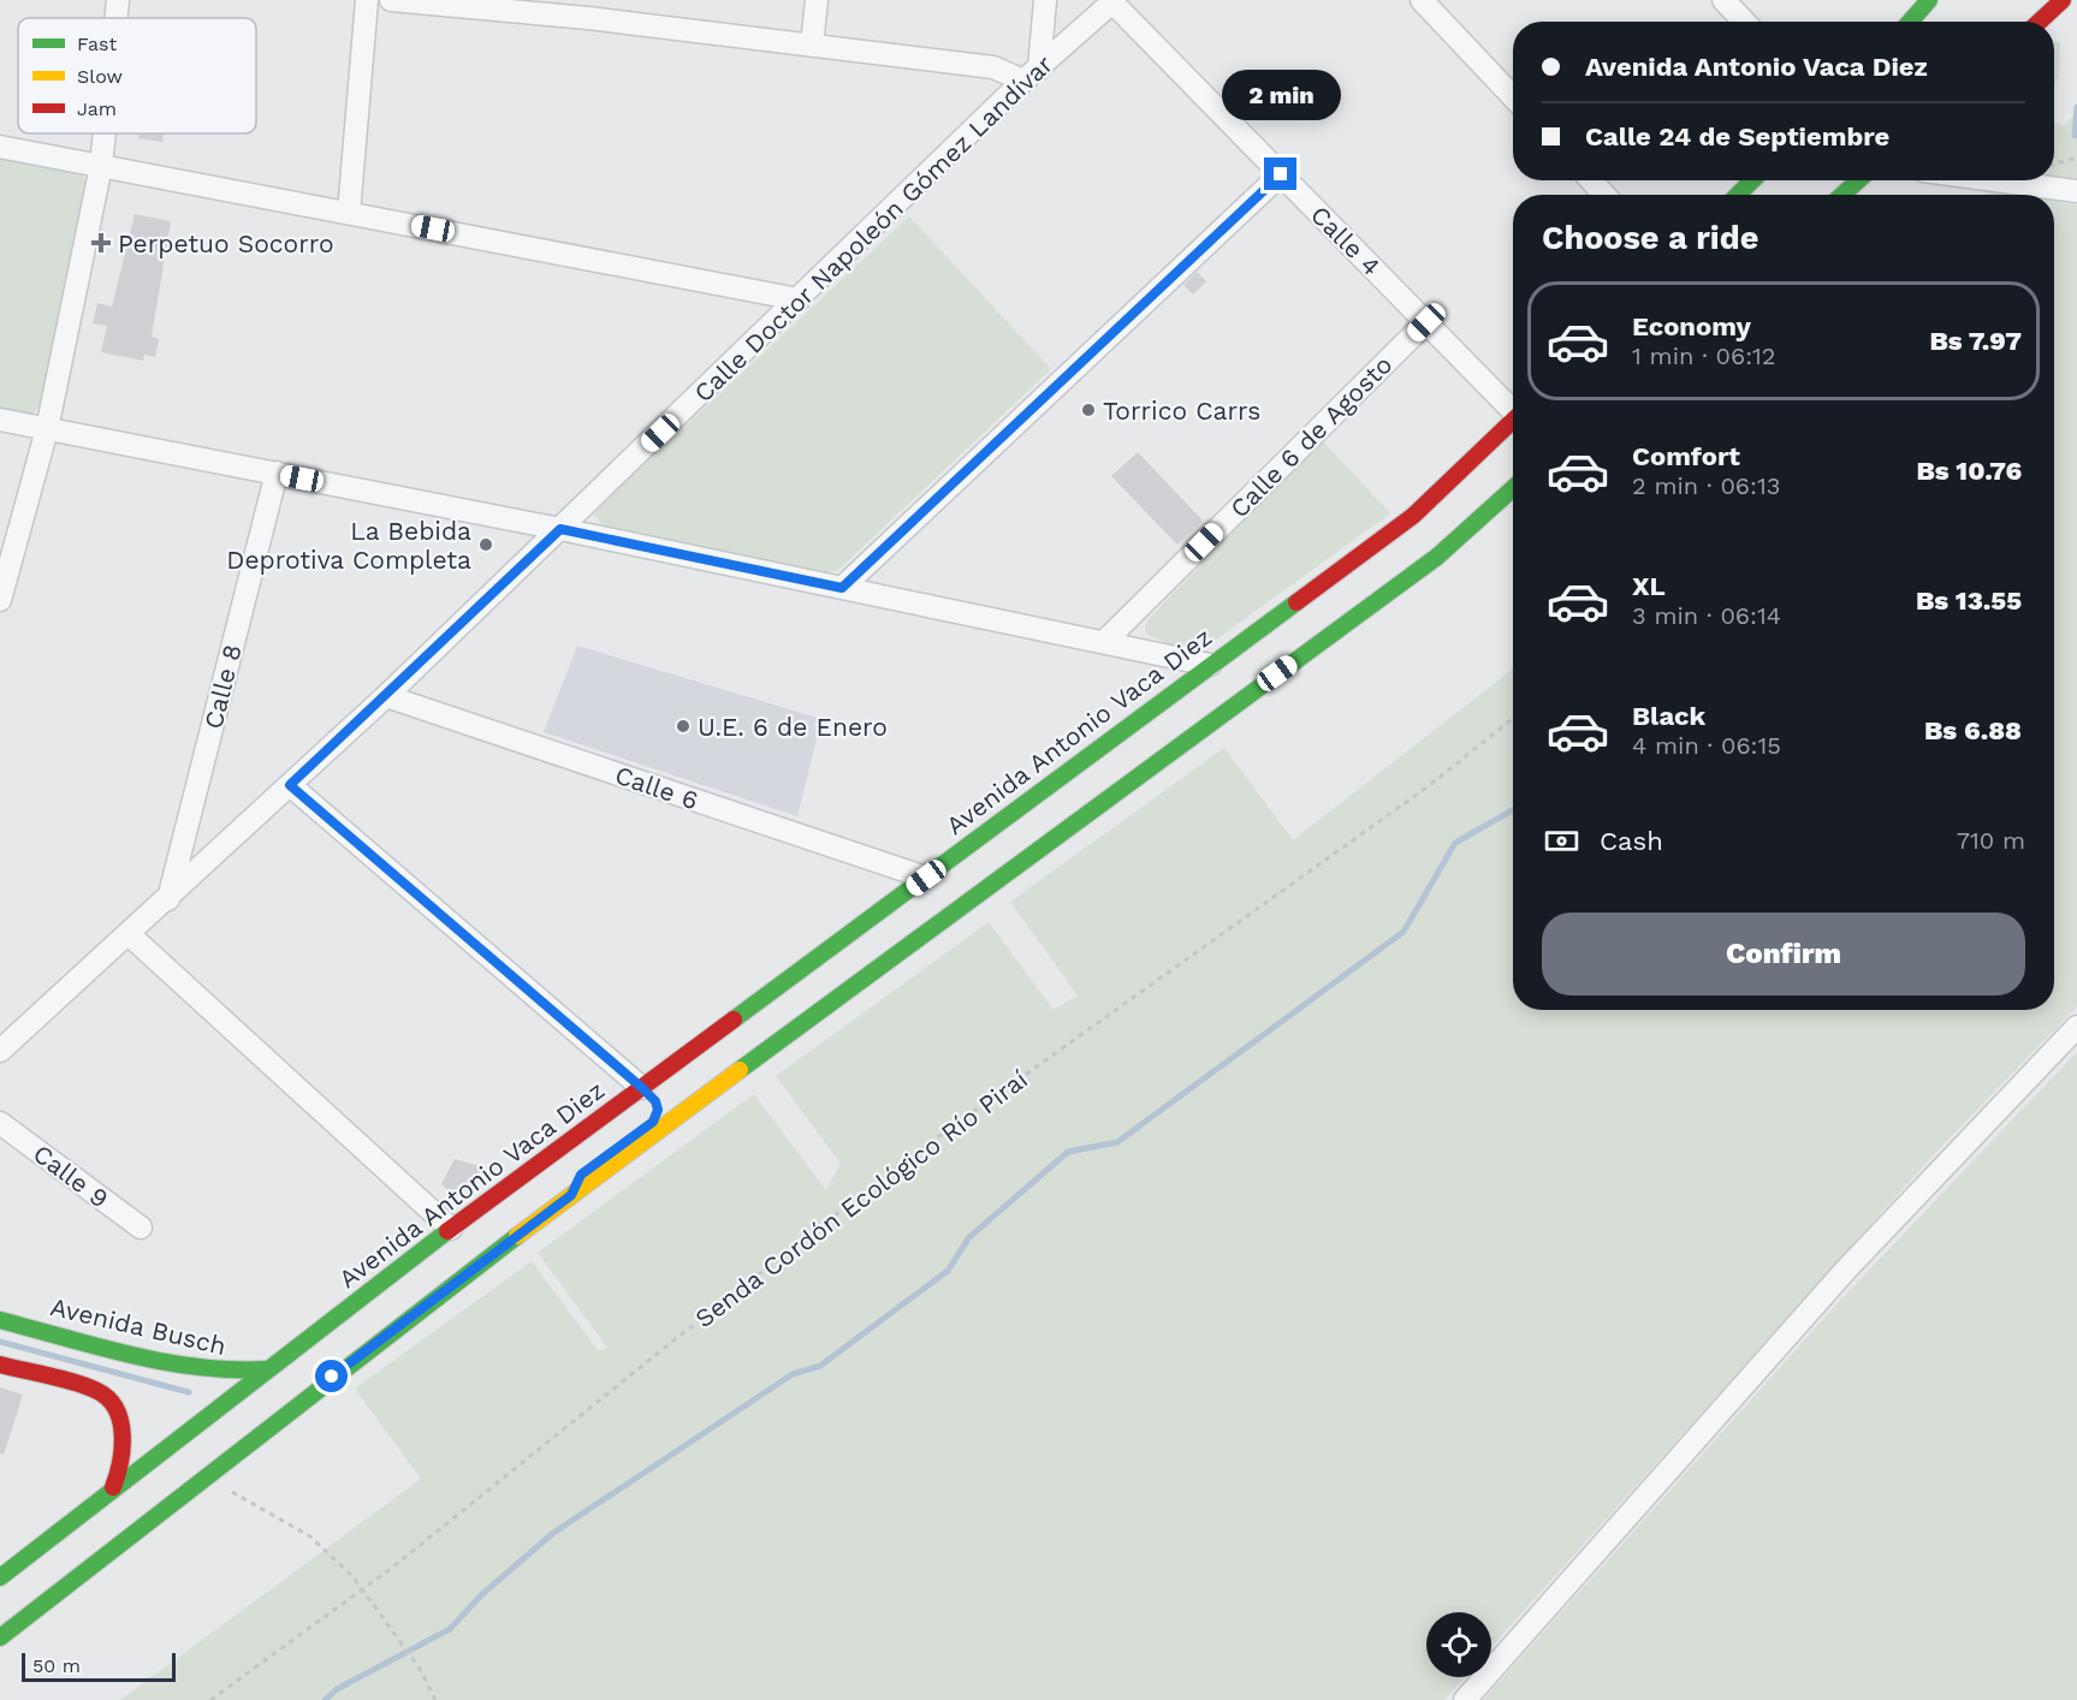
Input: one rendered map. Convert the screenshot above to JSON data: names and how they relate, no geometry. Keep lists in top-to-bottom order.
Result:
{
  "streets": {
    "main road": ["Avenida Antonio Vaca Diez", "Avenida Busch"],
    "street": [
      "Calle Doctor Napoleón Gómez Landívar",
      "Calle 4",
      "Calle 6 de Agosto",
      "Calle 8",
      "Calle 6",
      "Calle 9"
    ],
    "path": ["Senda Cordón Ecológico Río Piraí"]
  },
  "crossings": [
    ["Calle Doctor Napoleón Gómez Landívar", "Calle 4"],
    ["Calle Doctor Napoleón Gómez Landívar", "Calle 8"],
    ["Calle Doctor Napoleón Gómez Landívar", "Calle 6"],
    ["Calle 4", "Calle 6 de Agosto"],
    ["Avenida Antonio Vaca Diez", "Calle 6"],
    ["Avenida Antonio Vaca Diez", "Avenida Busch"]
  ],
  "places": {
    "health": ["Perpetuo Socorro"],
    "other": ["Torrico Carrs", "La Bebida Deprotiva Completa", "U.E. 6 de Enero"]
  },
  "legend": ["Fast", "Slow", "Jam"],
  "scale_bar": "50 m",
  "page": {
    "banner": ["Avenida Antonio Vaca Diez", "Calle 24 de Septiembre"],
    "bubble": "2 min",
    "heading": "Choose a ride",
    "list": [
      {
        "name": "Economy",
        "note": "1 min · 06:12",
        "value": "Bs 7.97"
      },
      {
        "name": "Comfort",
        "note": "2 min · 06:13",
        "value": "Bs 10.76"
      },
      {
        "name": "XL",
        "note": "3 min · 06:14",
        "value": "Bs 13.55"
      },
      {
        "name": "Black",
        "note": "4 min · 06:15",
        "value": "Bs 6.88"
      }
    ],
    "pay": ["Cash", "710 m"],
    "buttons": "Confirm",
    "scale": "50 m"
  }
}
